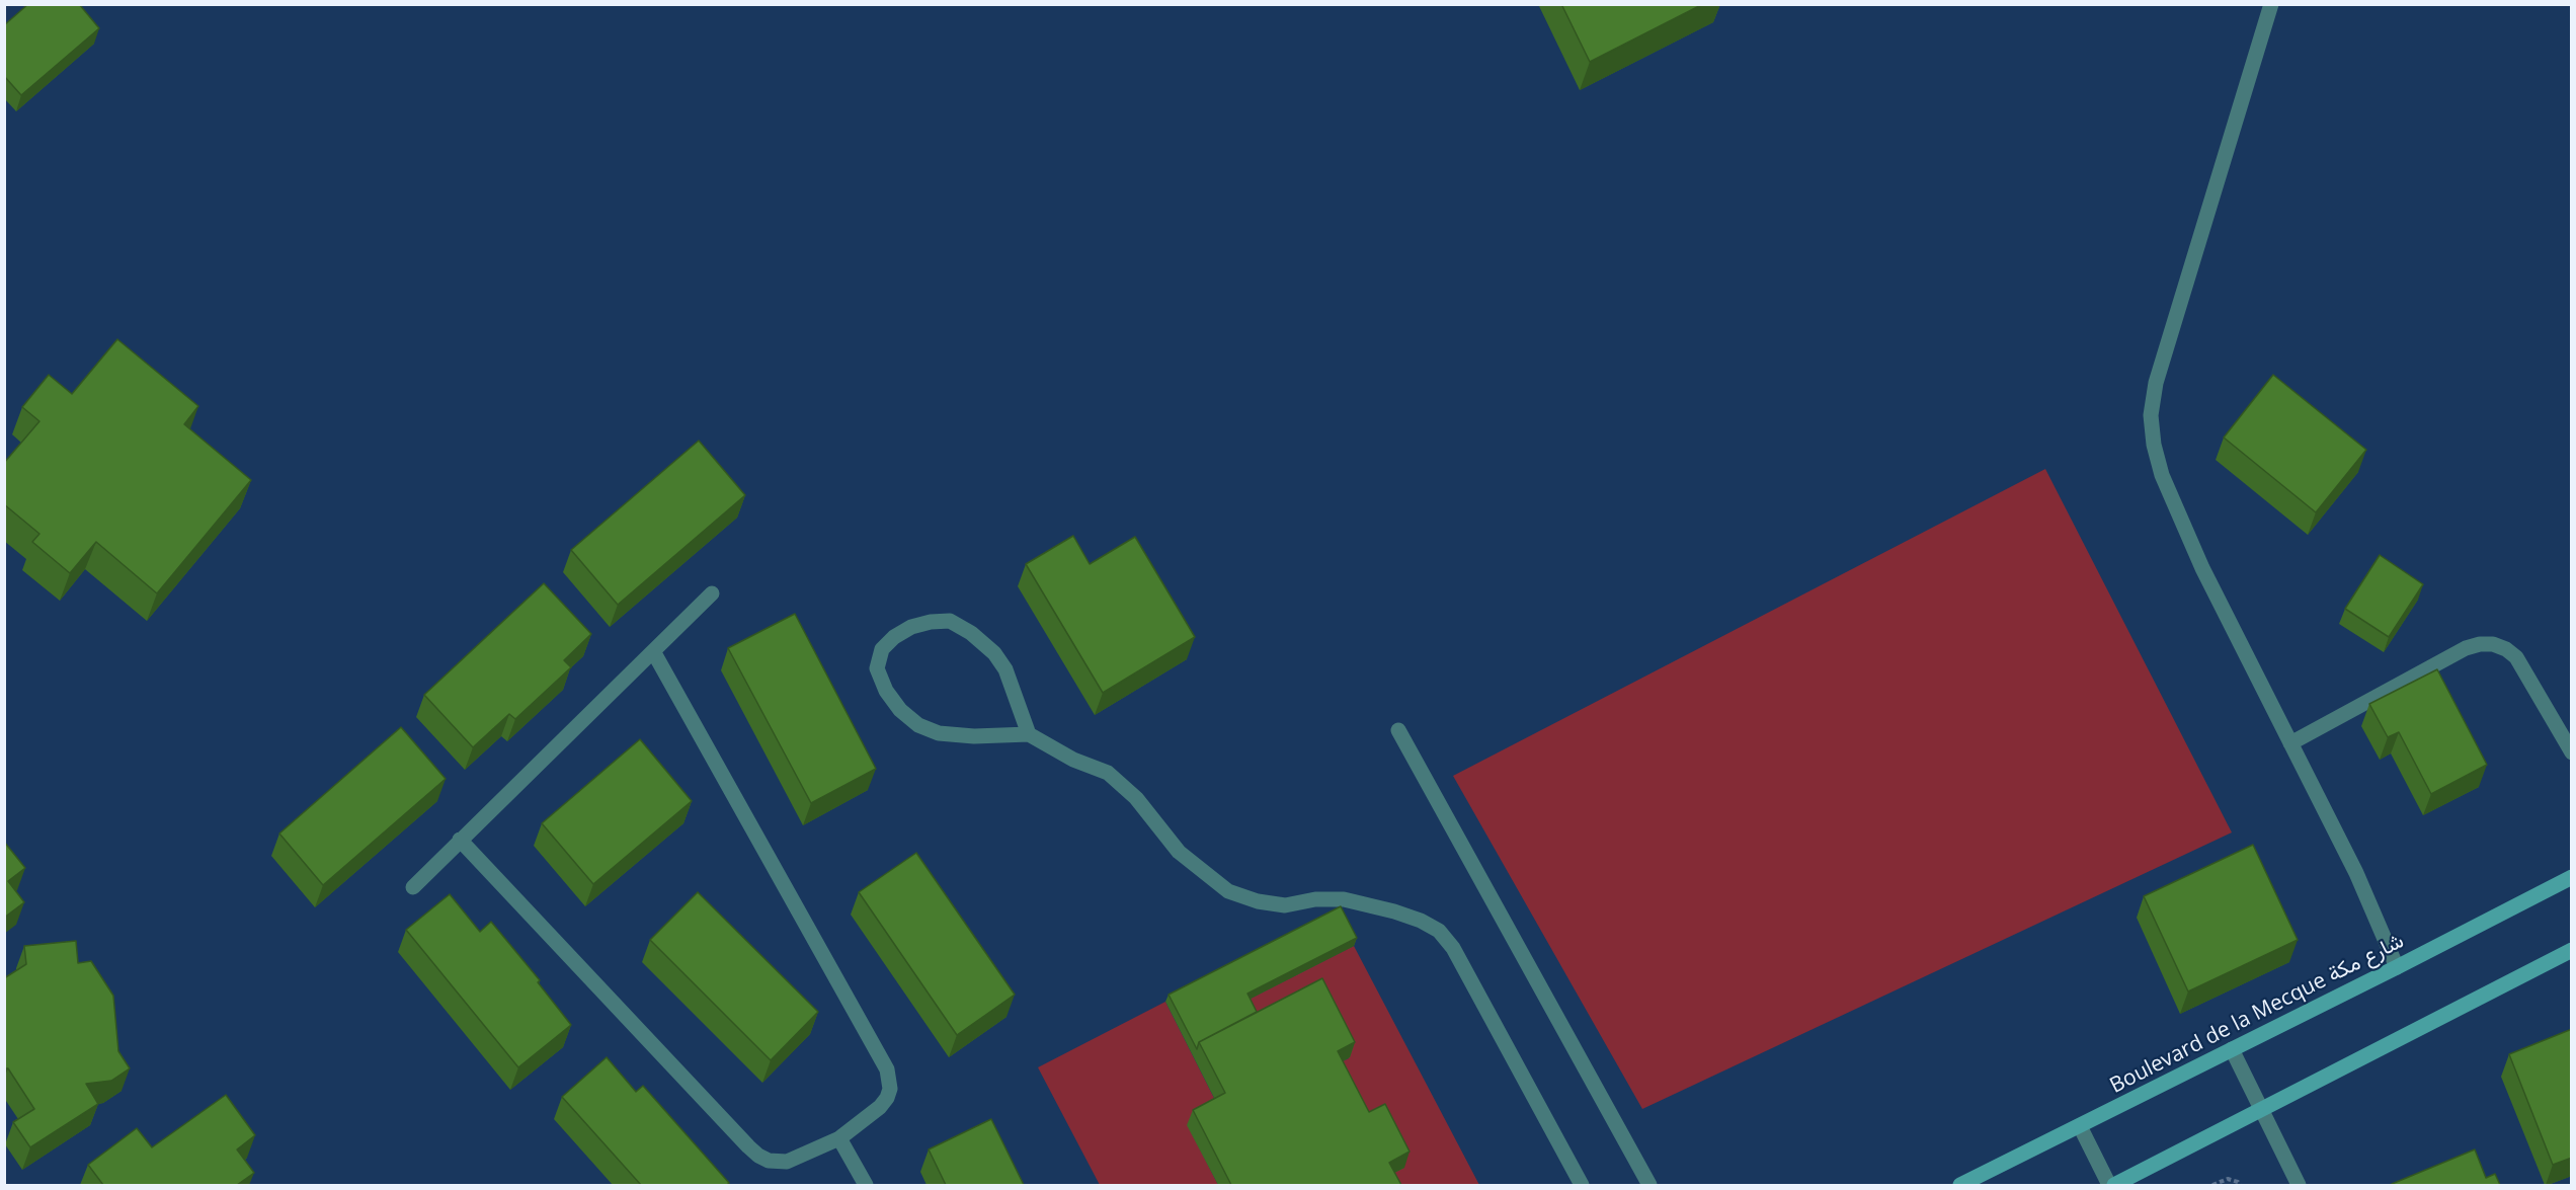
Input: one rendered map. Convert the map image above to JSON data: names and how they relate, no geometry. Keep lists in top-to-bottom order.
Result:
{
  "streets": {
    "main road": ["Boulevard de la Mecque شارع مكة"]
  }
}
